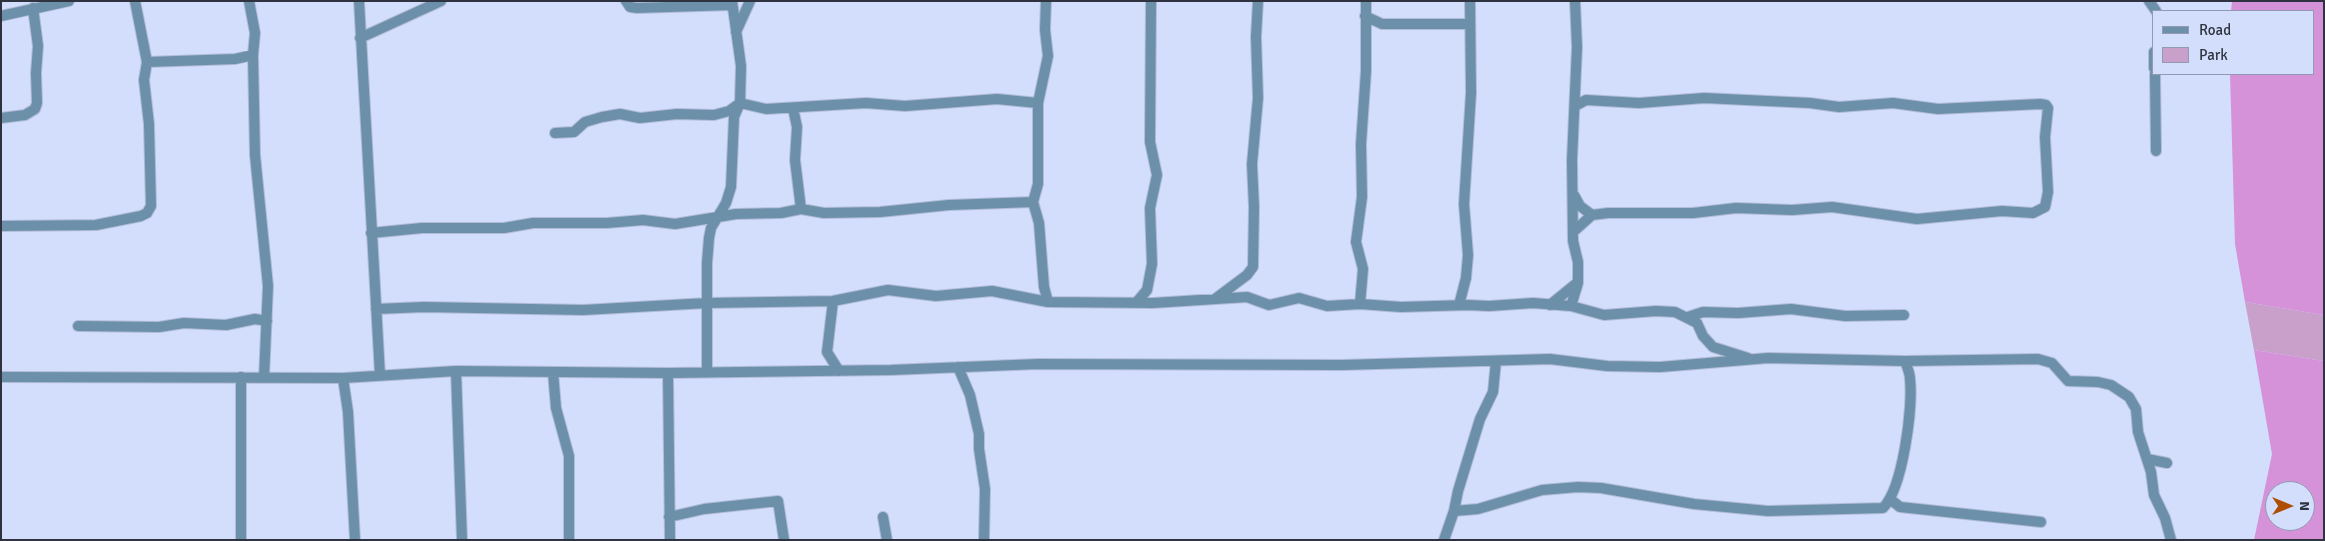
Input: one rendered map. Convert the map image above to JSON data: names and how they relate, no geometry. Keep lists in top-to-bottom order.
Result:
{
  "legend": ["Road", "Park"],
  "north": "right"
}
